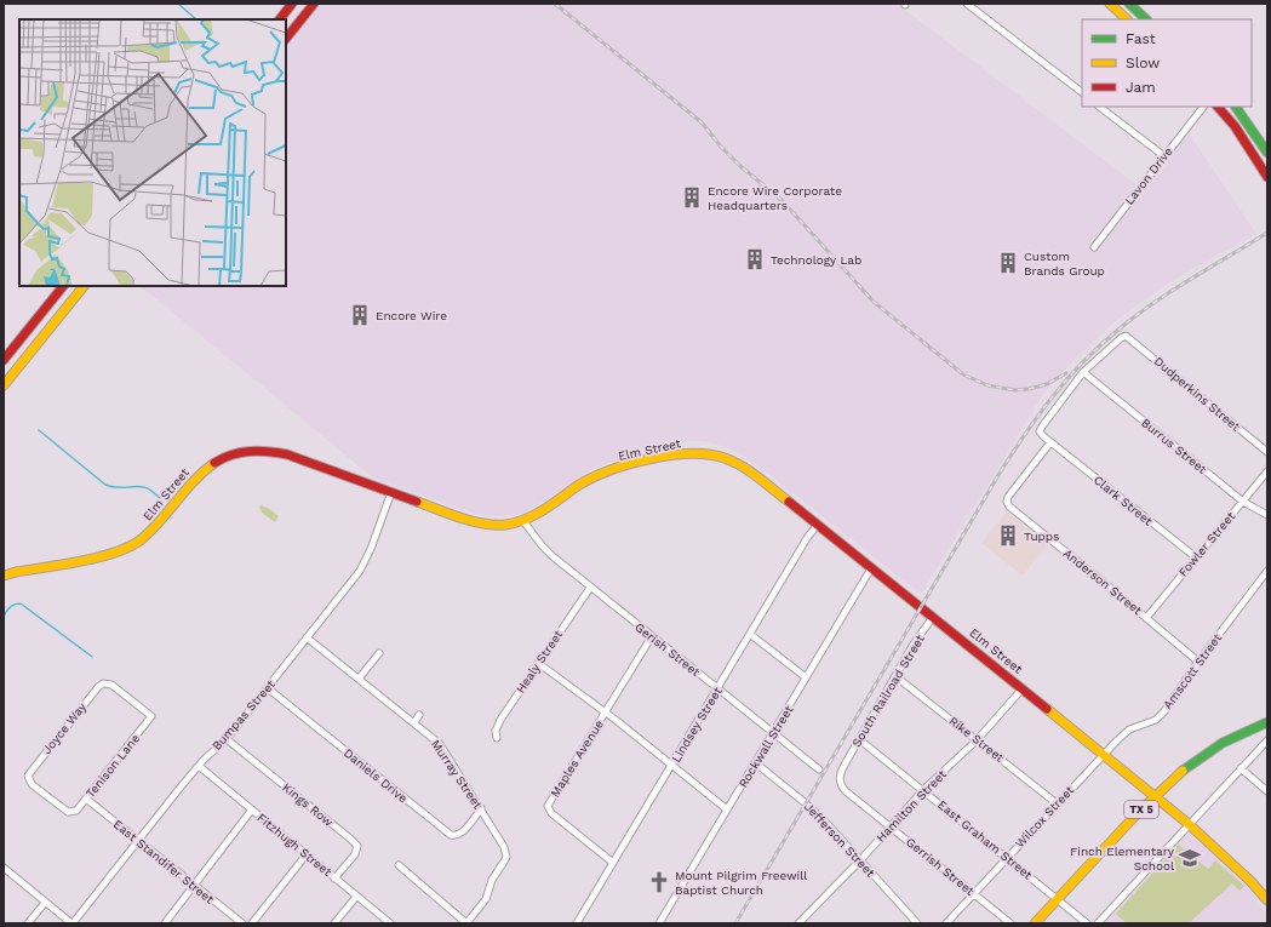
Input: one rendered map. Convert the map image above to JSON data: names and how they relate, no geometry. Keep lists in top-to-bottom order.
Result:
{
  "streets": {
    "main road": ["Elm Street", "TX 5"],
    "street": [
      "Lavon Drive",
      "Dudperkins Street",
      "Burrus Street",
      "Clark Street",
      "Fowler Street",
      "Anderson Street",
      "Gerish Street",
      "Healy Street",
      "Amscott Street",
      "South Railroad Street",
      "Bumpas Street",
      "Lindsey Street",
      "Joyce Way",
      "Rike Street",
      "Rockwall Street",
      "Maples Avenue",
      "Tenison Lane",
      "Murray Street",
      "Daniels Drive",
      "Kings Row",
      "Hamilton Street",
      "Wilcox Street",
      "Jefferson Street",
      "East Graham Street",
      "Fitzhugh Street",
      "East Standifer Street",
      "Gerrish Street"
    ]
  },
  "crossings": [
    ["Dudperkins Street", "Burrus Street"],
    ["Burrus Street", "Fowler Street"],
    ["Elm Street", "Gerish Street"],
    ["Elm Street", "Amscott Street"],
    ["Elm Street", "South Railroad Street"],
    ["Elm Street", "Bumpas Street"],
    ["Elm Street", "Lindsey Street"],
    ["Elm Street", "Rockwall Street"],
    ["Elm Street", "Hamilton Street"],
    ["Elm Street", "TX 5"],
    ["Elm Street", "Wilcox Street"],
    ["Clark Street", "Fowler Street"],
    ["Clark Street", "Anderson Street"],
    ["Fowler Street", "Anderson Street"],
    ["Anderson Street", "Amscott Street"],
    ["Gerish Street", "Healy Street"],
    ["Gerish Street", "Lindsey Street"],
    ["Gerish Street", "Rockwall Street"],
    ["Gerish Street", "Maples Avenue"],
    ["Amscott Street", "Wilcox Street"],
    ["South Railroad Street", "Rike Street"],
    ["South Railroad Street", "East Graham Street"],
    ["South Railroad Street", "Gerrish Street"],
    ["Bumpas Street", "Murray Street"],
    ["Bumpas Street", "Daniels Drive"],
    ["Bumpas Street", "Kings Row"],
    ["Bumpas Street", "Fitzhugh Street"],
    ["Bumpas Street", "East Standifer Street"],
    ["Lindsey Street", "Maples Avenue"],
    ["Joyce Way", "Tenison Lane"],
    ["Rike Street", "Hamilton Street"],
    ["Rike Street", "Wilcox Street"],
    ["Rockwall Street", "Jefferson Street"],
    ["Tenison Lane", "East Standifer Street"],
    ["Murray Street", "Daniels Drive"],
    ["Kings Row", "Fitzhugh Street"],
    ["Hamilton Street", "Jefferson Street"],
    ["Hamilton Street", "East Graham Street"],
    ["Hamilton Street", "Gerrish Street"],
    ["TX 5", "East Graham Street"],
    ["Wilcox Street", "East Graham Street"],
    ["Wilcox Street", "Gerrish Street"]
  ],
  "places": {
    "building": [
      "Encore Wire Corporate Headquarters",
      "Technology Lab",
      "Custom Brands Group",
      "Encore Wire",
      "Tupps"
    ],
    "school or university": ["Finch Elementary School"],
    "church": ["Mount Pilgrim Freewill Baptist Church"]
  },
  "legend": ["Fast", "Slow", "Jam"]
}
